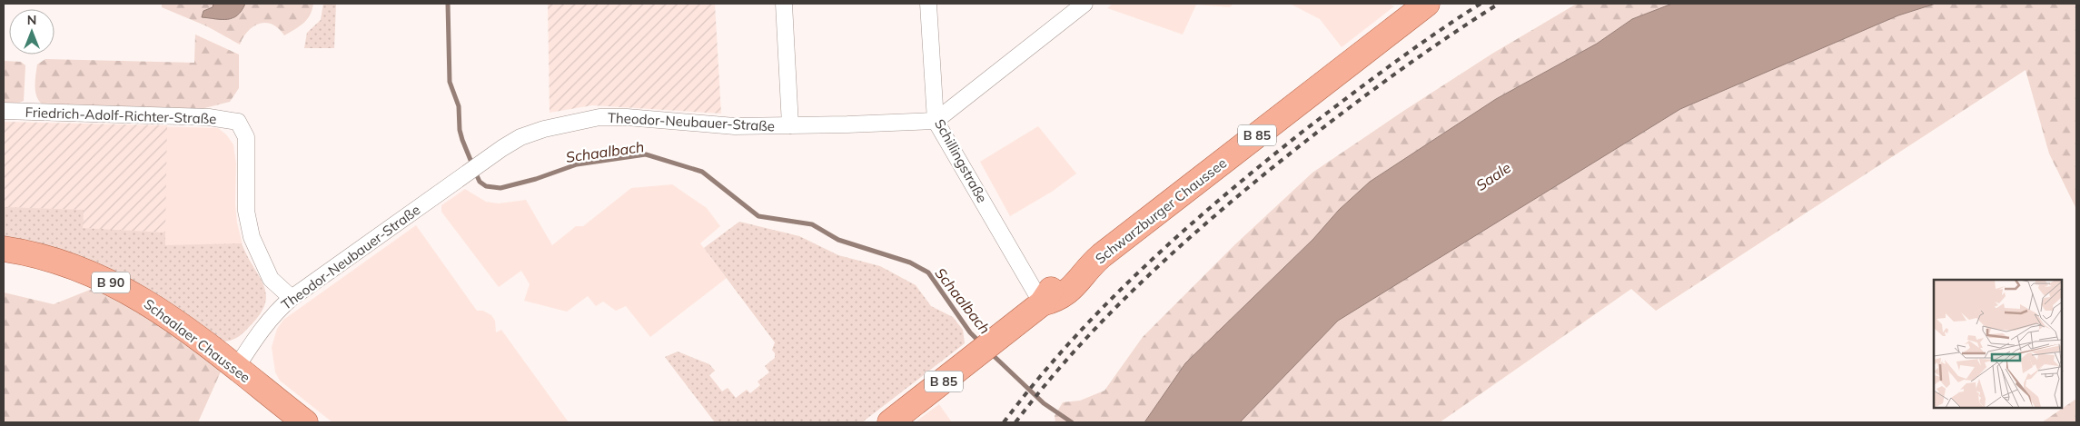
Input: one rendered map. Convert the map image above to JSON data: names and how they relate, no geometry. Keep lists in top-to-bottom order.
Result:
{
  "streets": {
    "main road": [
      "B 85",
      "Schwarzburger Chaussee",
      "B 90",
      "Schaalaer Chaussee"
    ],
    "street": ["Friedrich-Adolf-Richter-Straße", "Theodor-Neubauer-Straße", "Schillingstraße"]
  },
  "crossings": [
    ["Friedrich-Adolf-Richter-Straße", "Theodor-Neubauer-Straße"],
    ["Theodor-Neubauer-Straße", "Schillingstraße"],
    ["Theodor-Neubauer-Straße", "Schaalaer Chaussee"],
    ["Schillingstraße", "Schwarzburger Chaussee"]
  ],
  "water": ["Schaalbach", "Saale"],
  "north": "top"
}
